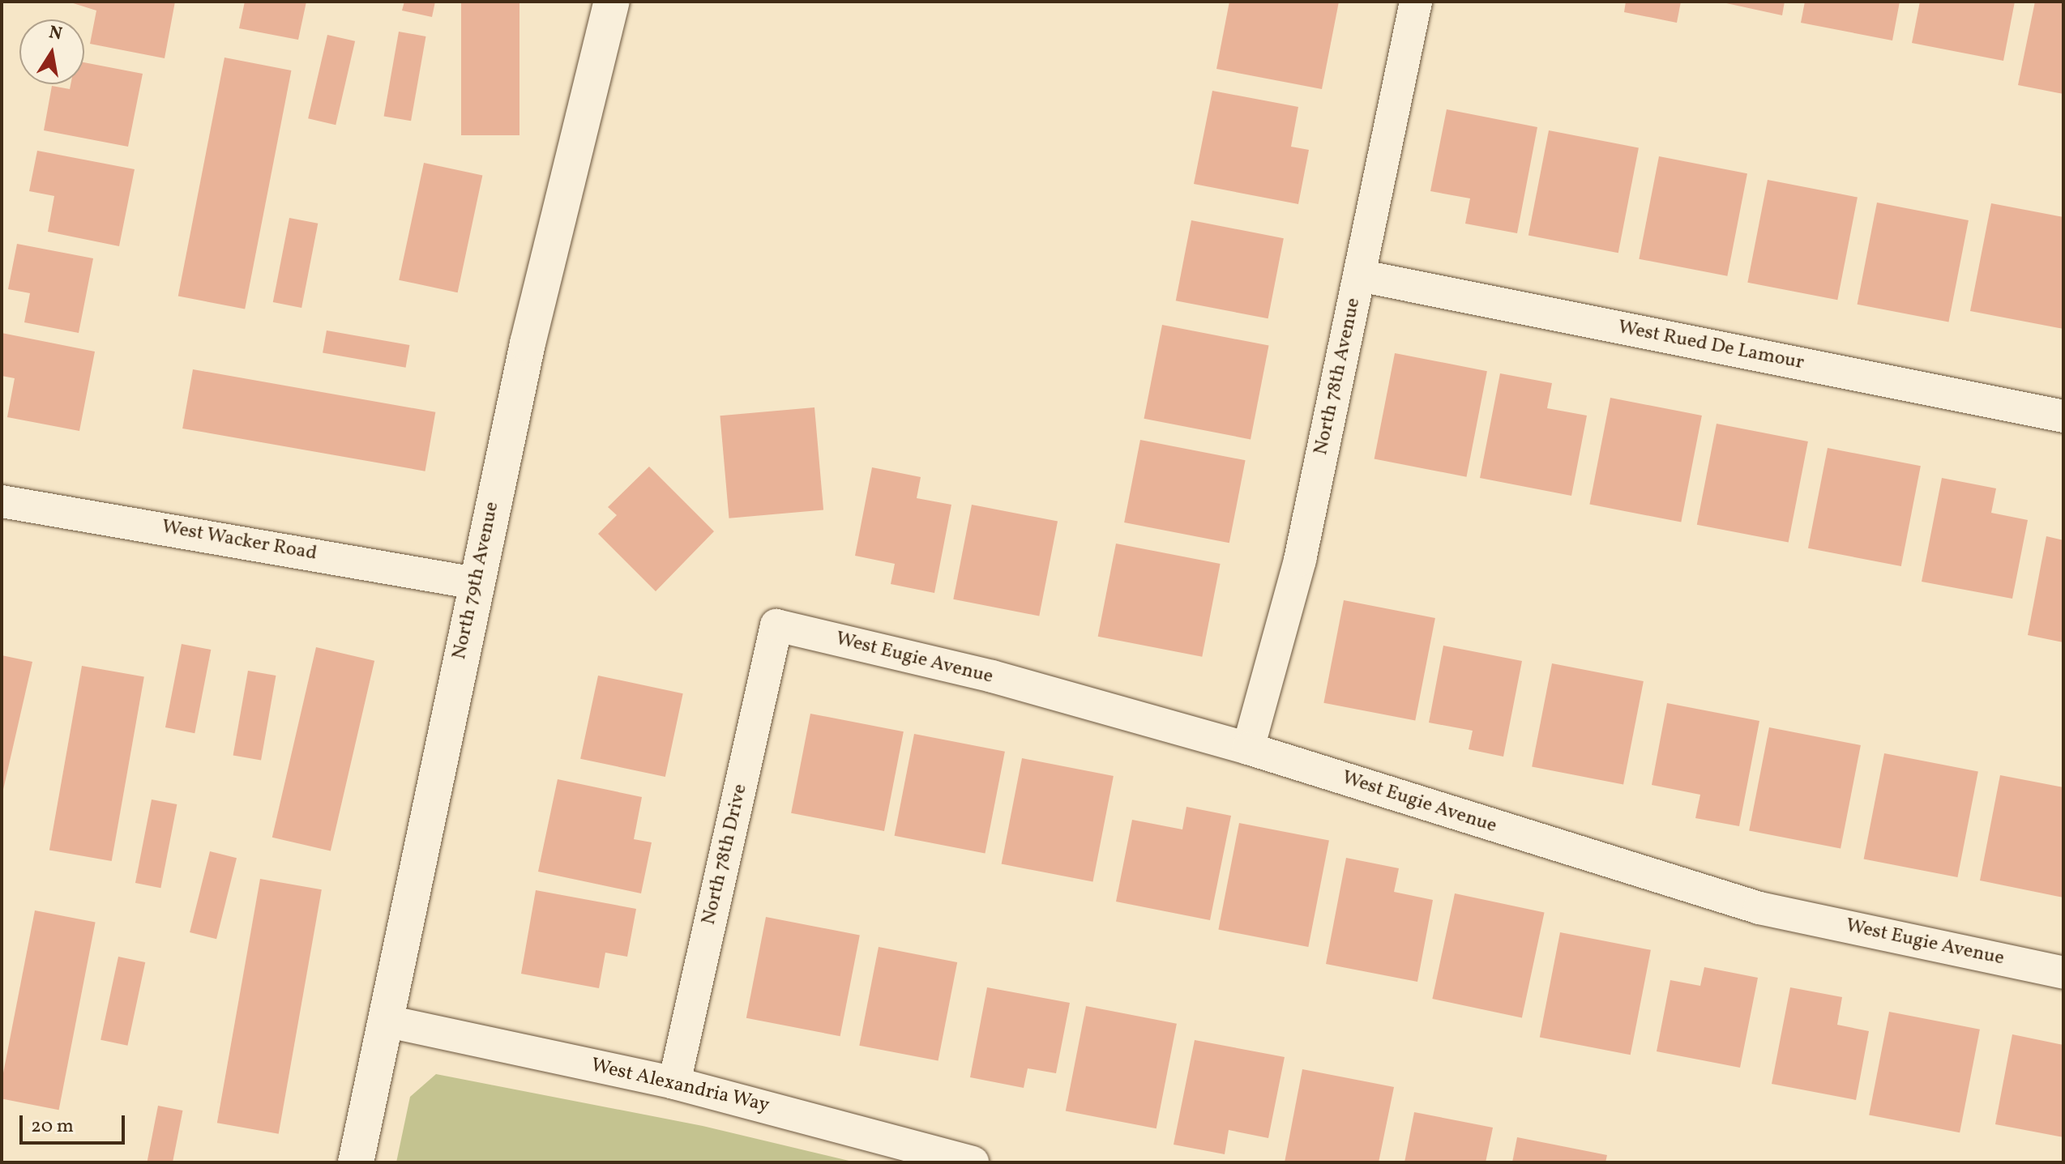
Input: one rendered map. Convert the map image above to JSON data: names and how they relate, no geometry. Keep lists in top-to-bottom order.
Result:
{
  "streets": {
    "street": [
      "West Rued De Lamour",
      "North 78th Avenue",
      "West Wacker Road",
      "North 79th Avenue",
      "West Eugie Avenue",
      "North 78th Drive",
      "West Alexandria Way"
    ]
  },
  "crossings": [
    ["West Rued De Lamour", "North 78th Avenue"],
    ["North 78th Avenue", "West Eugie Avenue"],
    ["West Wacker Road", "North 79th Avenue"],
    ["North 79th Avenue", "West Alexandria Way"],
    ["West Eugie Avenue", "North 78th Drive"],
    ["North 78th Drive", "West Alexandria Way"]
  ],
  "scale_bar": "20 m",
  "north": "top"
}
